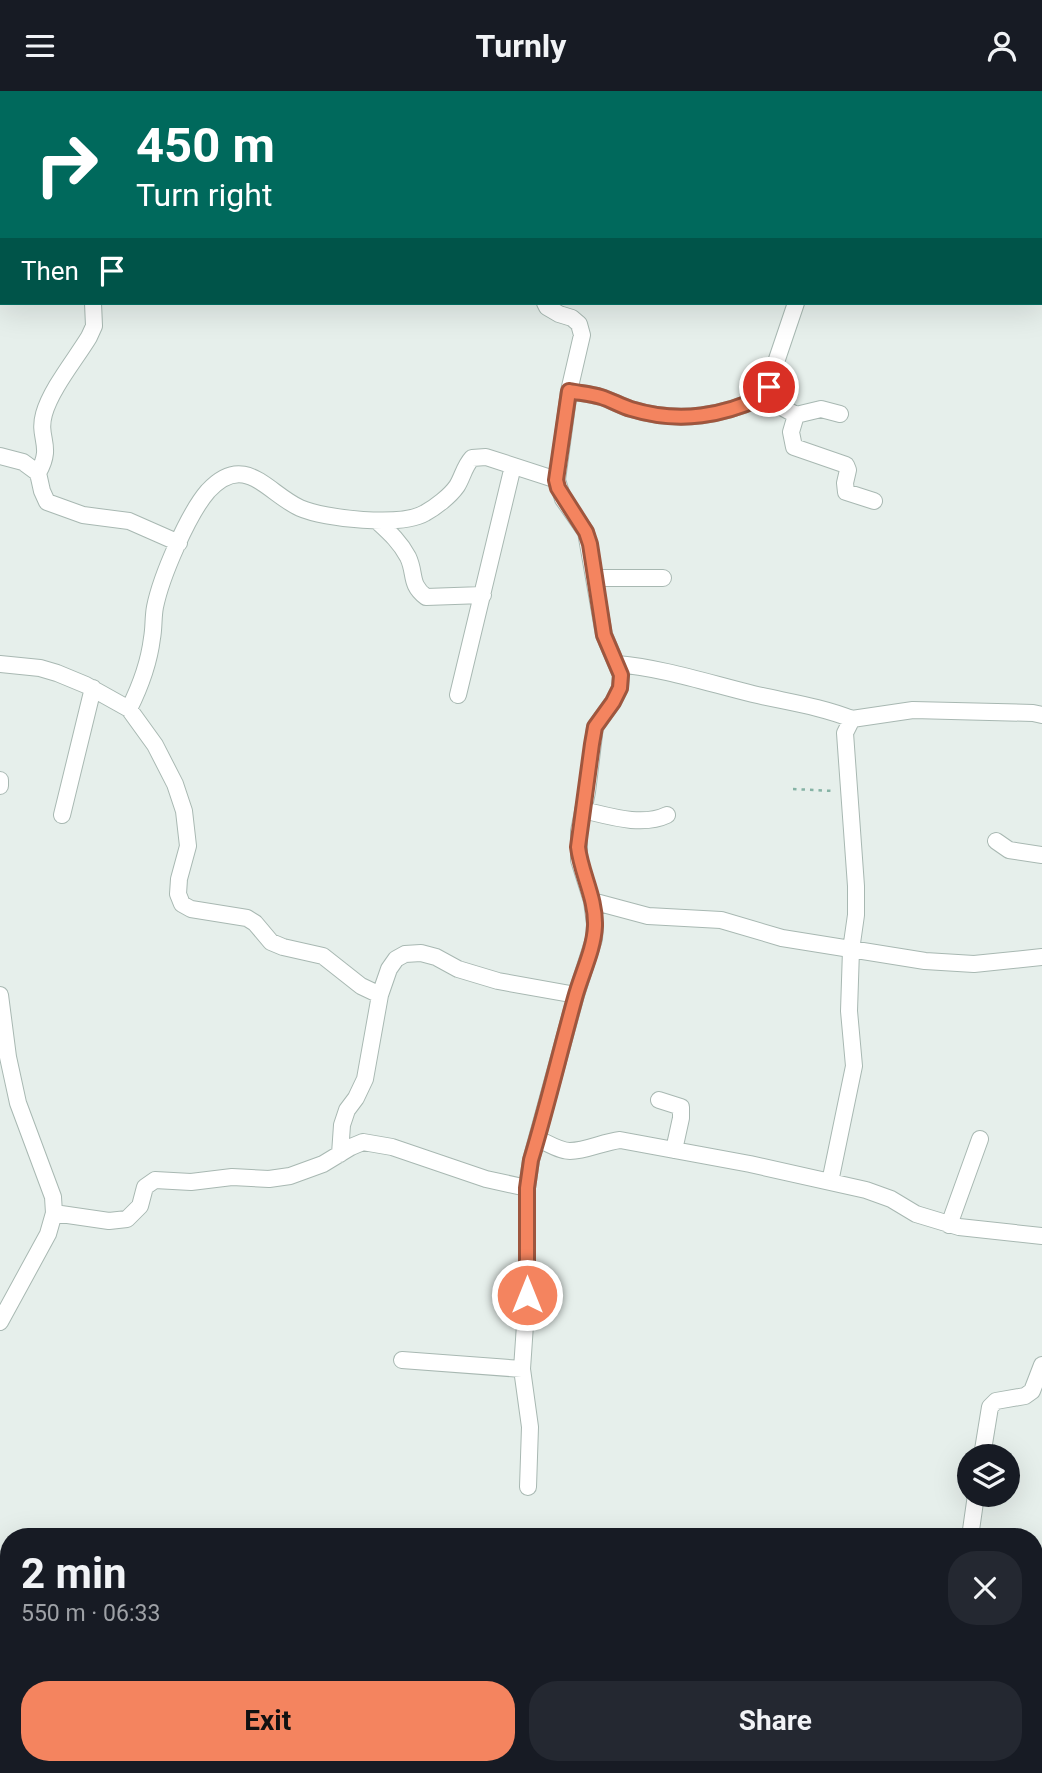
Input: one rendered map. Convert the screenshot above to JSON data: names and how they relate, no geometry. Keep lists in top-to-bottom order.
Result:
{
  "page": {
    "header": "Turnly",
    "turn": ["450 m", "Turn right"],
    "then": "Then",
    "heading": ["2 min", "550 m · 06:33"],
    "buttons": ["Exit", "Share"]
  }
}
